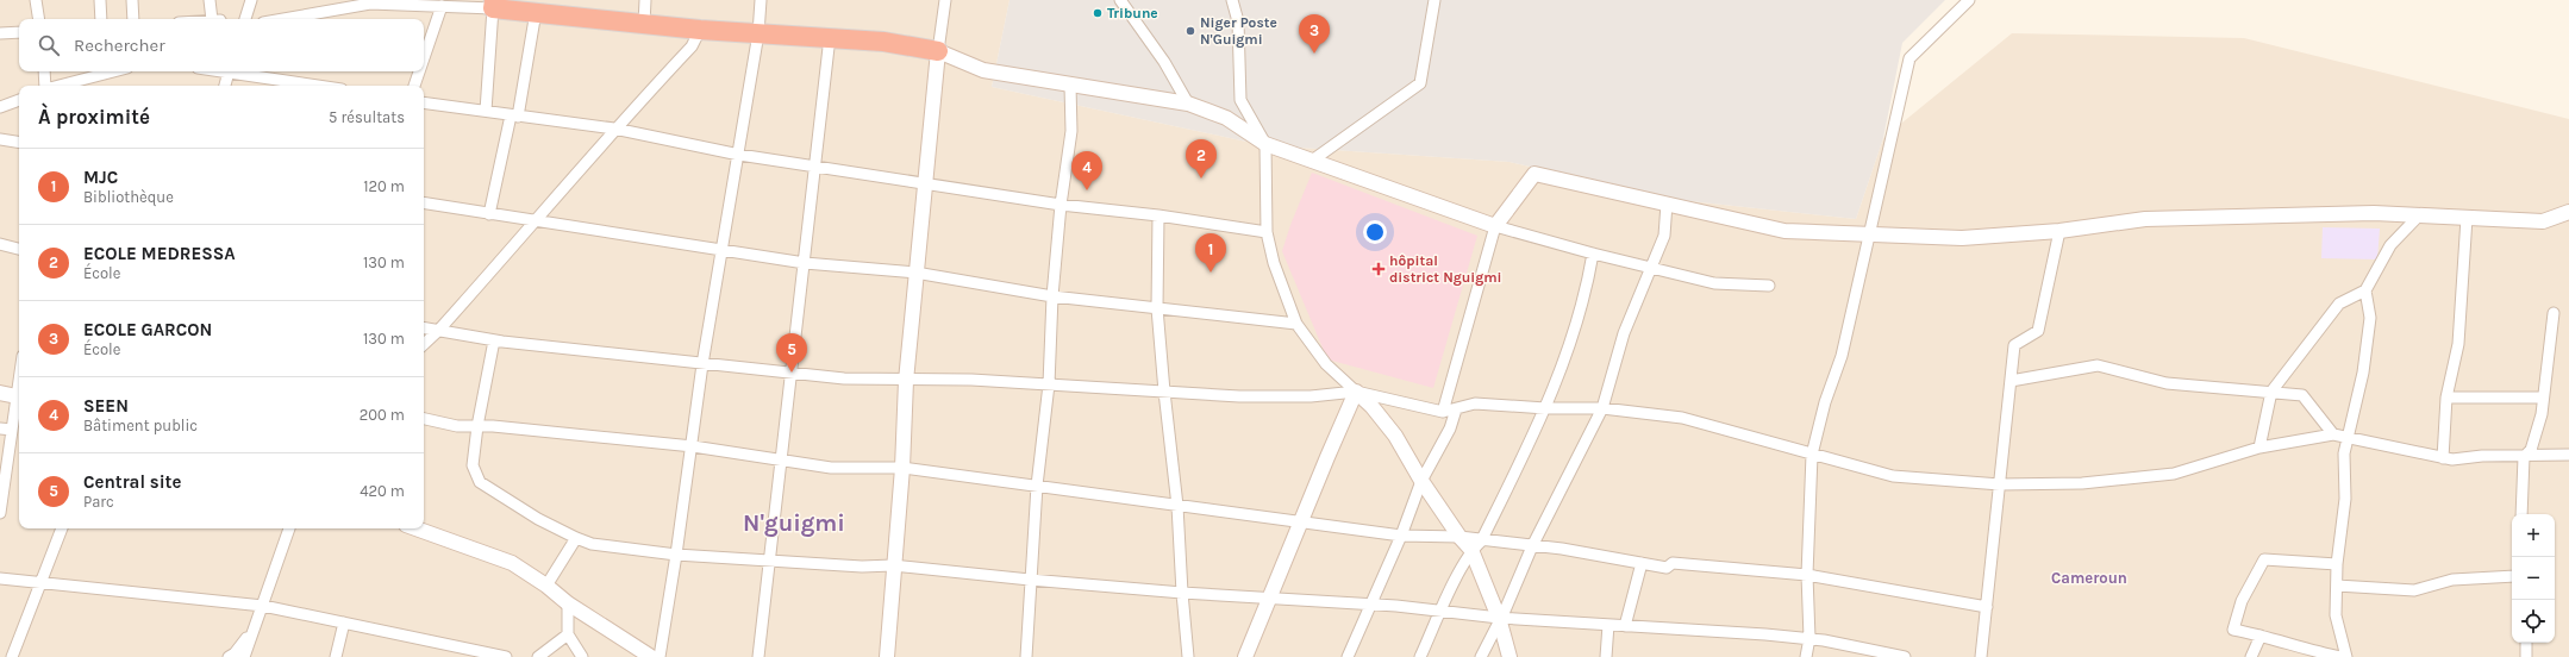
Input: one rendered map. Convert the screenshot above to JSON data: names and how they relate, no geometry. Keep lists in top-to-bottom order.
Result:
{
  "districts": ["N'guigmi", "Cameroun"],
  "places": {
    "other": ["Tribune", "Niger Poste N'Guigmi"],
    "health": ["hôpital district Nguigmi"]
  },
  "page": {
    "pins": [
      "3",
      "2",
      "4",
      "1",
      "5"
    ],
    "search": "Rechercher",
    "heading": ["À proximité", "5 résultats"],
    "list": [
      {
        "mark": "1",
        "name": "MJC",
        "note": "Bibliothèque",
        "value": "120 m"
      },
      {
        "mark": "2",
        "name": "ECOLE MEDRESSA",
        "note": "École",
        "value": "130 m"
      },
      {
        "mark": "3",
        "name": "ECOLE GARCON",
        "note": "École",
        "value": "130 m"
      },
      {
        "mark": "4",
        "name": "SEEN",
        "note": "Bâtiment public",
        "value": "200 m"
      },
      {
        "mark": "5",
        "name": "Central site",
        "note": "Parc",
        "value": "420 m"
      }
    ],
    "map_buttons": ["+", "−"]
  }
}
